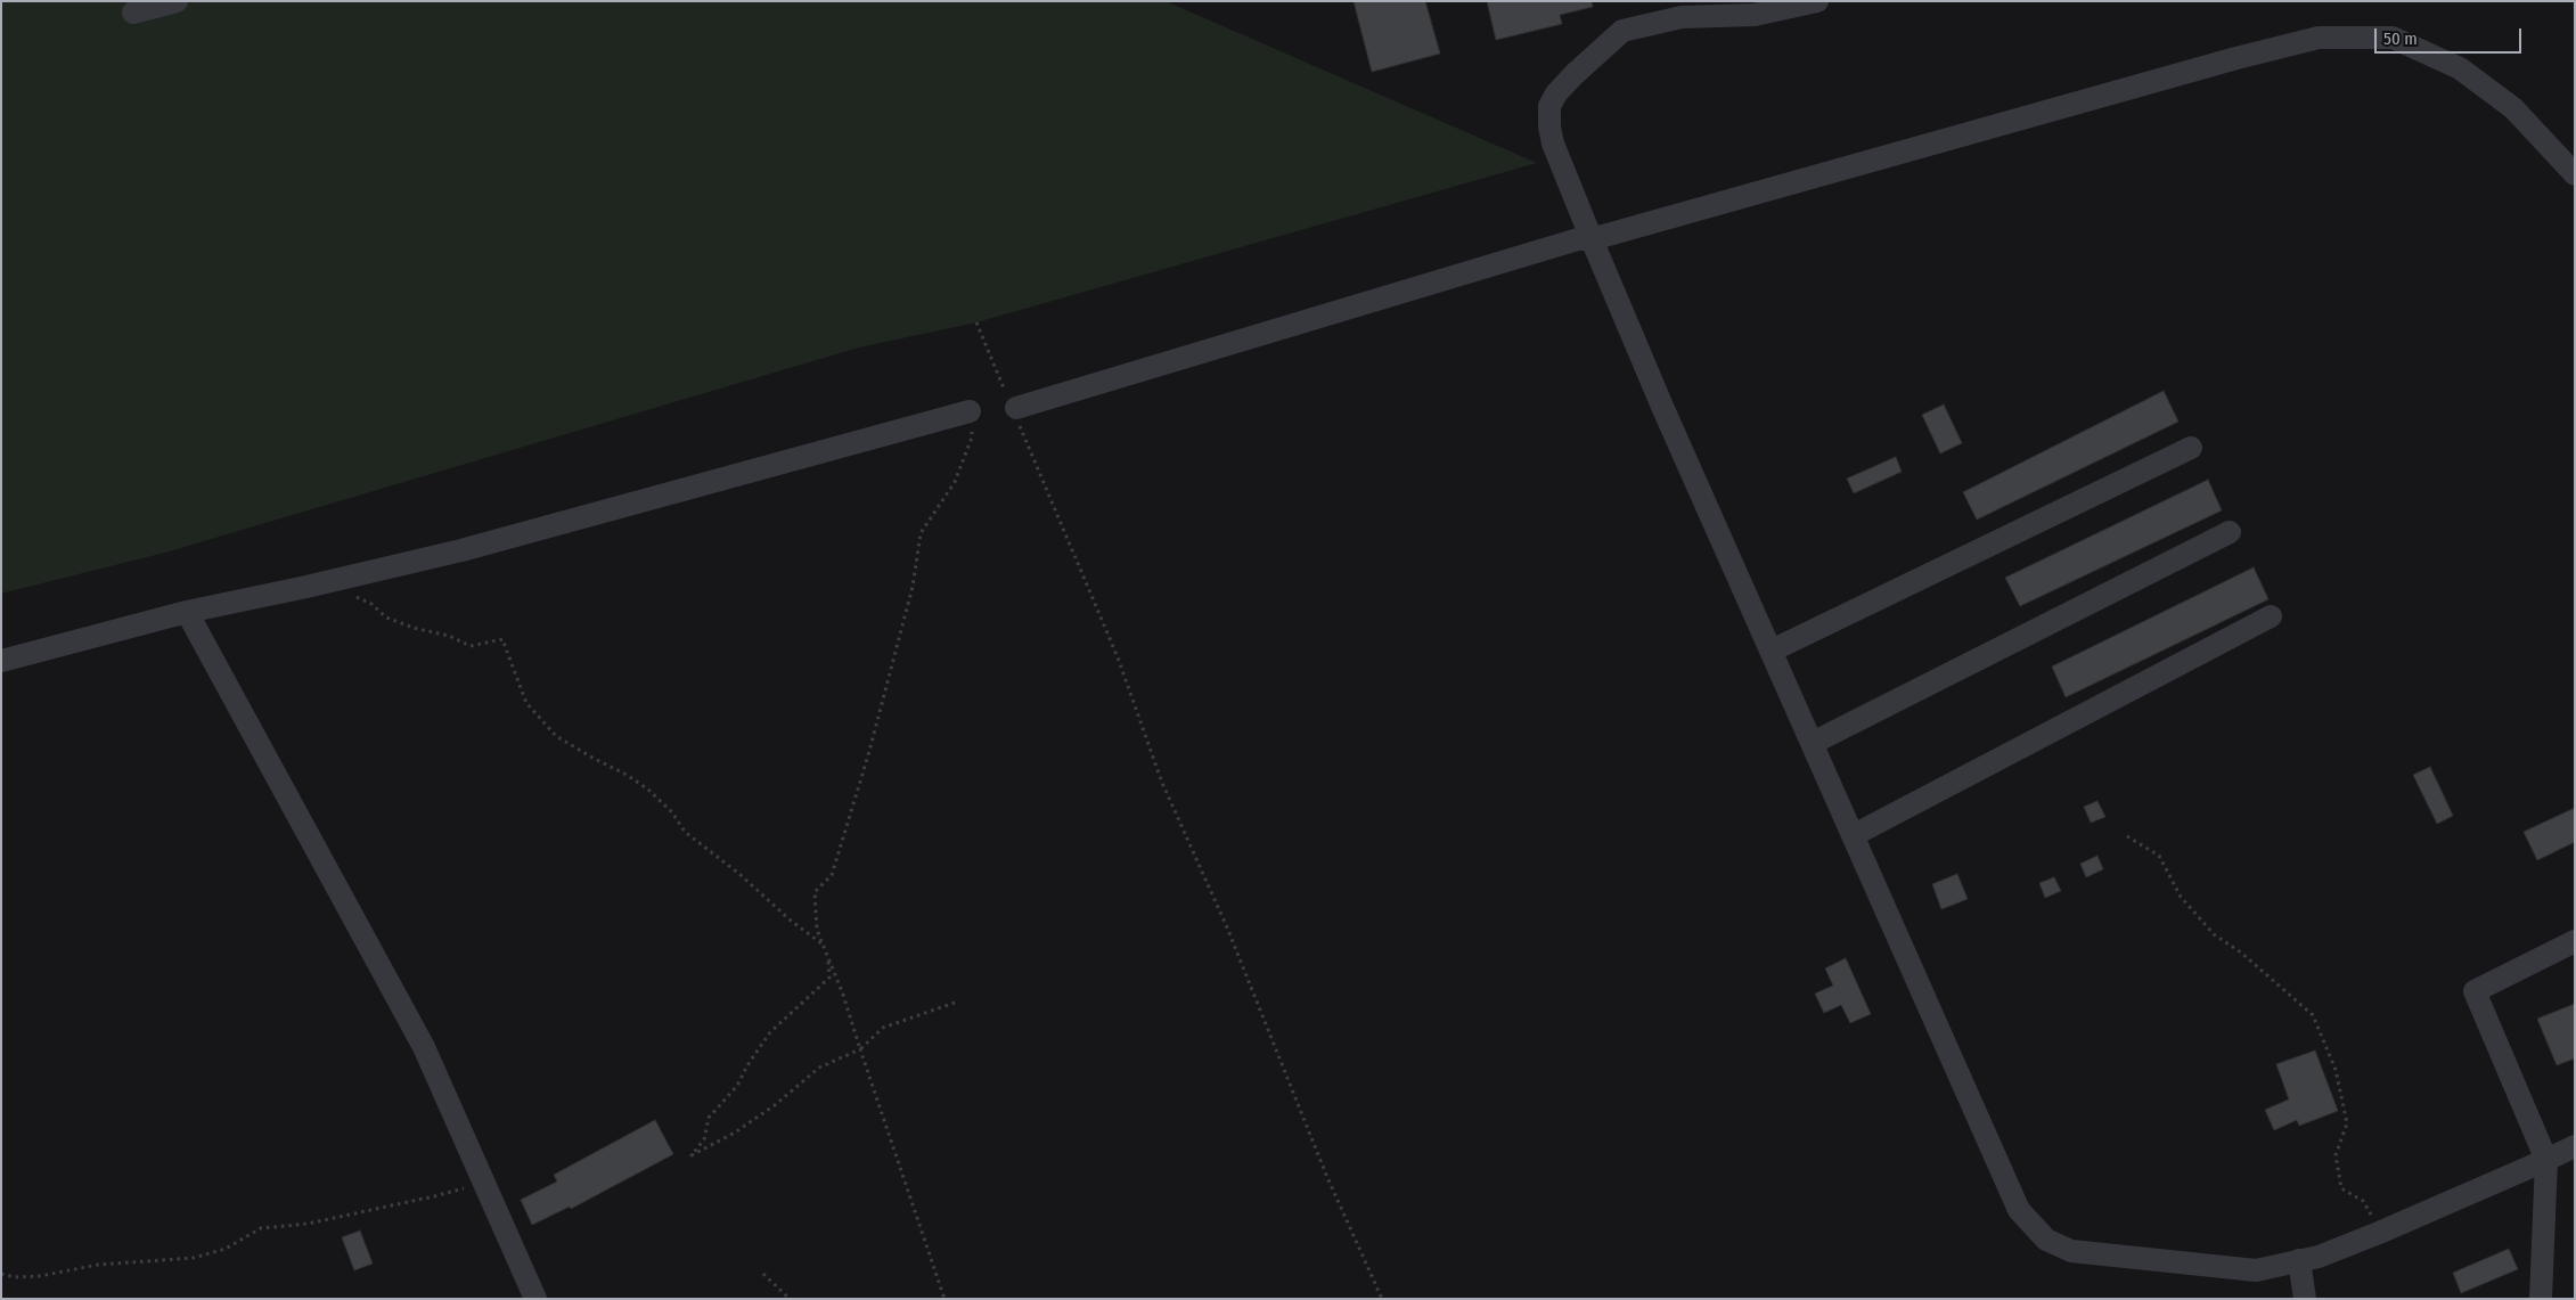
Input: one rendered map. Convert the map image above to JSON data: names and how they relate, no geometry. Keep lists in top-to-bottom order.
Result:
{
  "scale_bar": "50 m"
}
